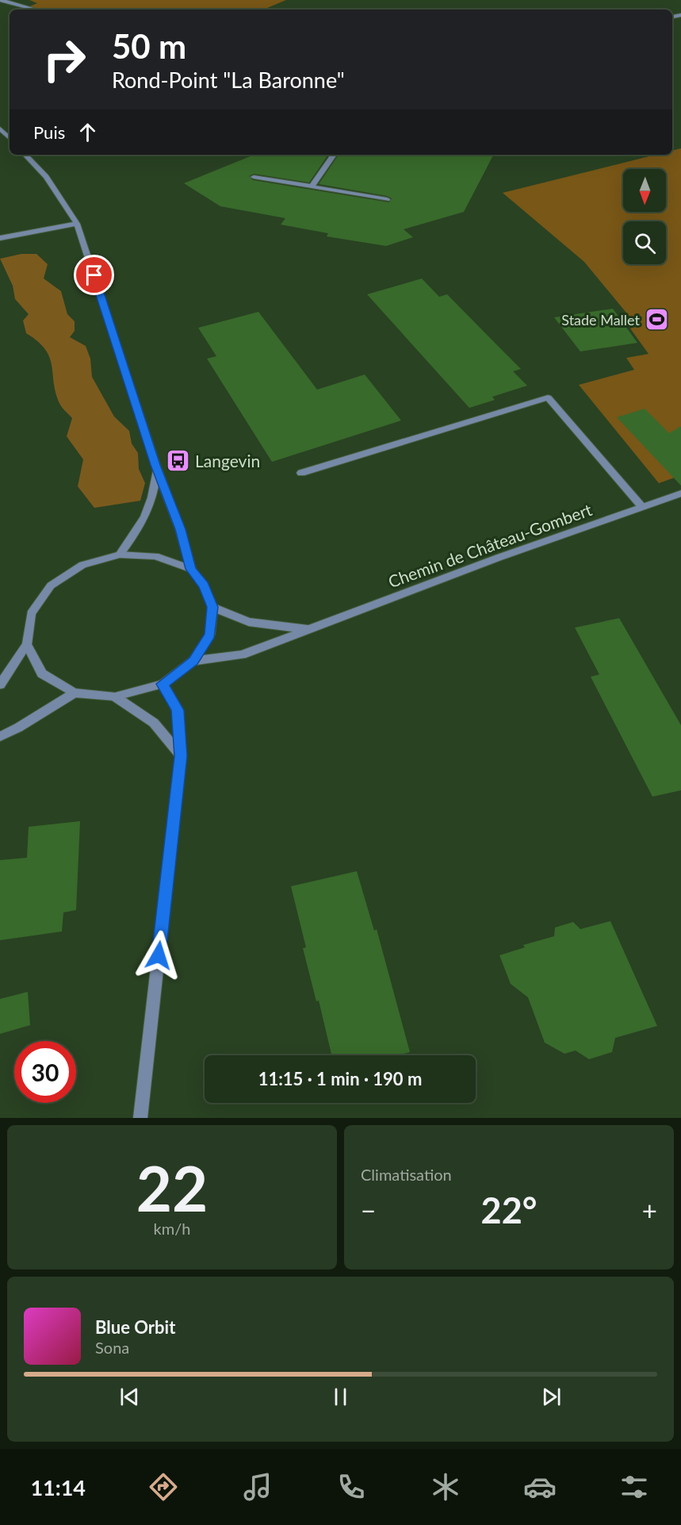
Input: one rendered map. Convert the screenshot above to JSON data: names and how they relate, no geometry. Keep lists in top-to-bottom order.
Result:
{
  "streets": {
    "street": ["Chemin de Château-Gombert"]
  },
  "places": {
    "sports": ["Stade Mallet"],
    "bus stop": ["Langevin"]
  },
  "north": "bottom",
  "page": {
    "turn": ["50 m", "Rond-Point \"La Baronne\""],
    "then": "Puis",
    "limit": "30",
    "trip": "11:15 · 1 min · 190 m",
    "tile": [
      ["22", "km/h"],
      "Climatisation"
    ],
    "heat": ["−", "22°", "+"],
    "song": ["Blue Orbit", "Sona"],
    "tabs": "11:14"
  }
}
